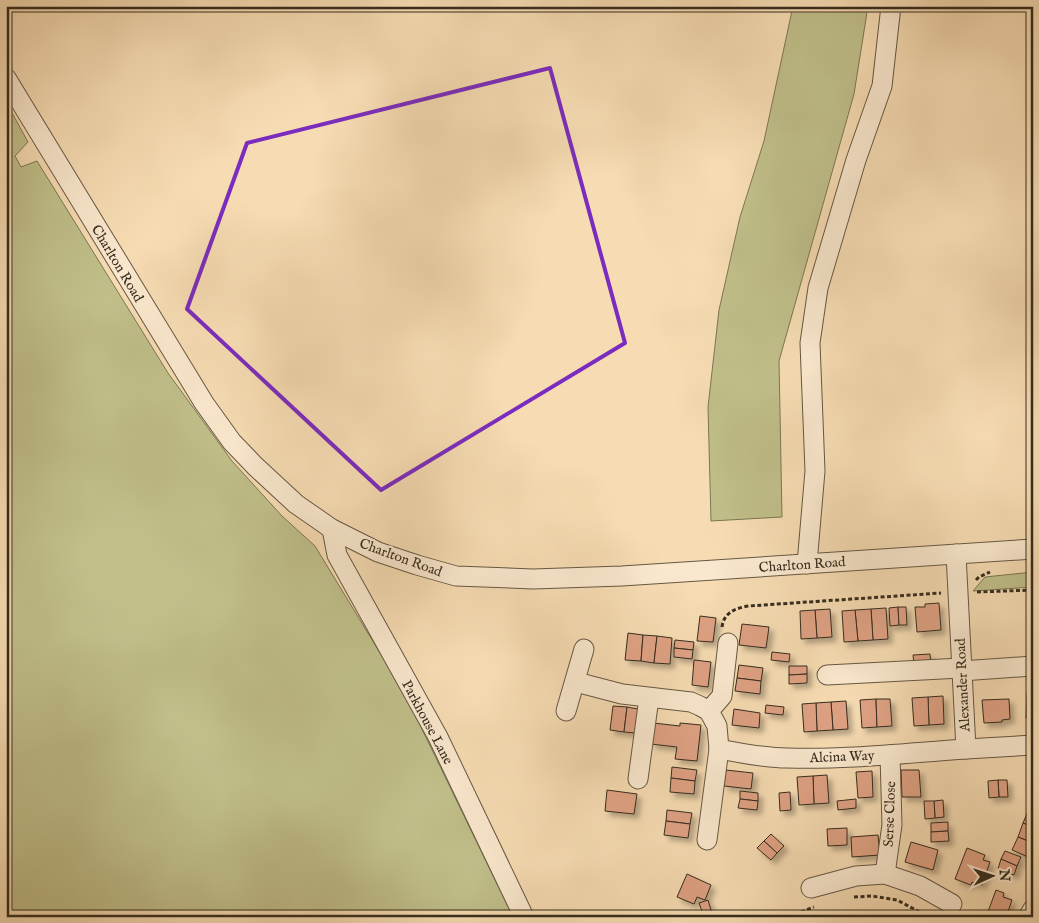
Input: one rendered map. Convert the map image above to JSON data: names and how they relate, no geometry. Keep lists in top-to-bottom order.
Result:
{
  "streets": {
    "street": [
      "Charlton Road",
      "Alexander Road",
      "Parkhouse Lane",
      "Alcina Way",
      "Serse Close"
    ]
  },
  "crossings": [
    ["Charlton Road", "Alexander Road"],
    ["Charlton Road", "Parkhouse Lane"],
    ["Alexander Road", "Alcina Way"],
    ["Alcina Way", "Serse Close"]
  ],
  "north": "right"
}
